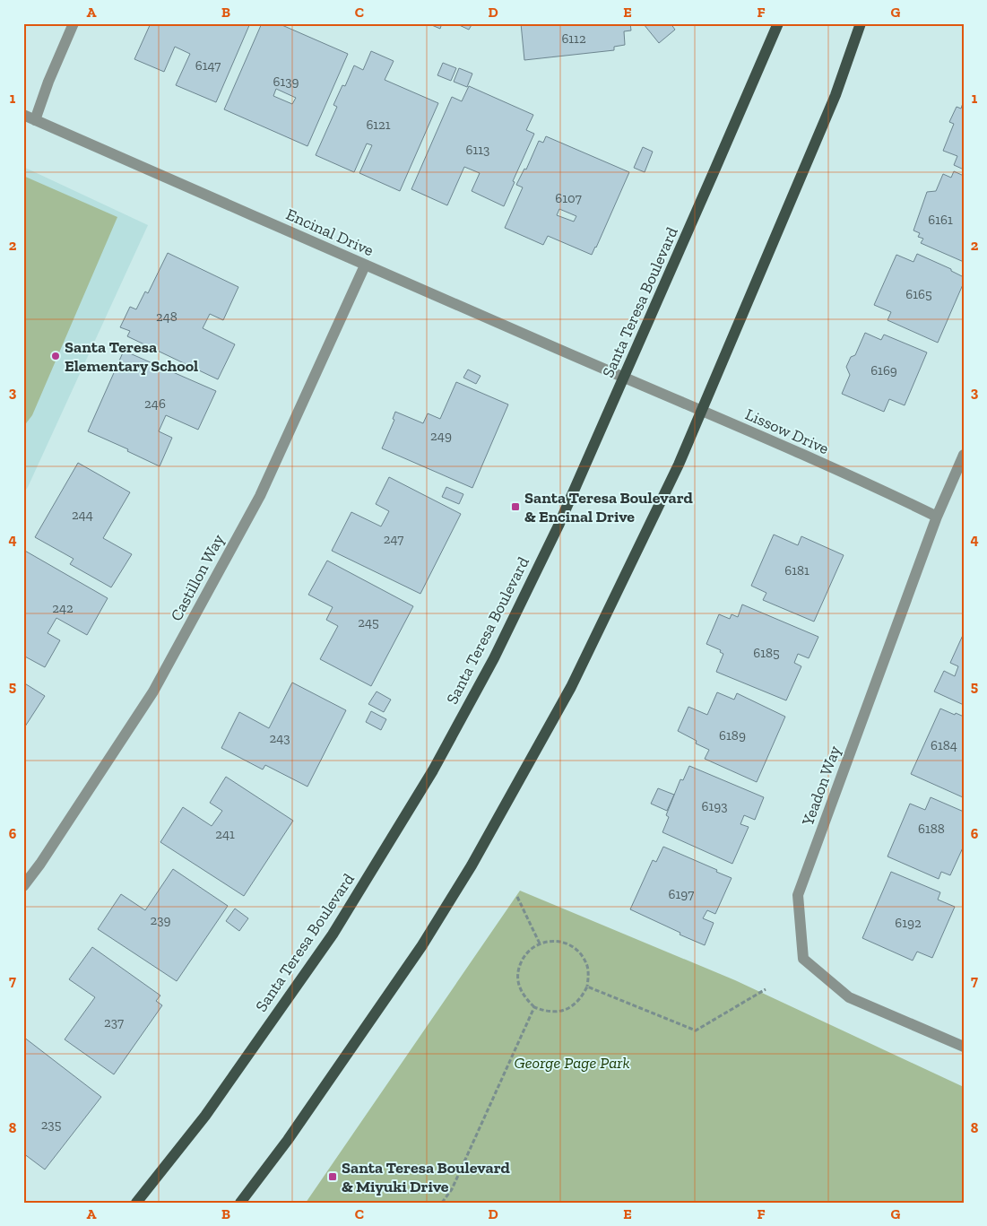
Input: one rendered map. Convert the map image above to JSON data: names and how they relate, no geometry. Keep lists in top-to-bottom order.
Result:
{
  "streets": {
    "main road": ["Santa Teresa Boulevard"],
    "street": [
      "Encinal Drive",
      "Lissow Drive",
      "Castillon Way",
      "Yeadon Way"
    ]
  },
  "crossings": [
    ["Encinal Drive", "Santa Teresa Boulevard"],
    ["Encinal Drive", "Lissow Drive"],
    ["Encinal Drive", "Castillon Way"],
    ["Santa Teresa Boulevard", "Lissow Drive"],
    ["Lissow Drive", "Yeadon Way"]
  ],
  "parks": ["George Page Park"],
  "places": {
    "other": ["Santa Teresa Elementary School"],
    "transit": ["Santa Teresa Boulevard & Encinal Drive", "Santa Teresa Boulevard & Miyuki Drive"]
  },
  "house_numbers": [
    "6112",
    "6147",
    "6139",
    "6121",
    "6113",
    "6107",
    "6161",
    "6165",
    "248",
    "6169",
    "246",
    "249",
    "244",
    "247",
    "6181",
    "242",
    "245",
    "6185",
    "6189",
    "243",
    "6184",
    "6193",
    "6188",
    "241",
    "6197",
    "239",
    "6192",
    "237",
    "235"
  ],
  "grid": {
    "columns": [
      "A",
      "B",
      "C",
      "D",
      "E",
      "F",
      "G"
    ],
    "rows": [
      "1",
      "2",
      "3",
      "4",
      "5",
      "6",
      "7",
      "8"
    ]
  }
}
